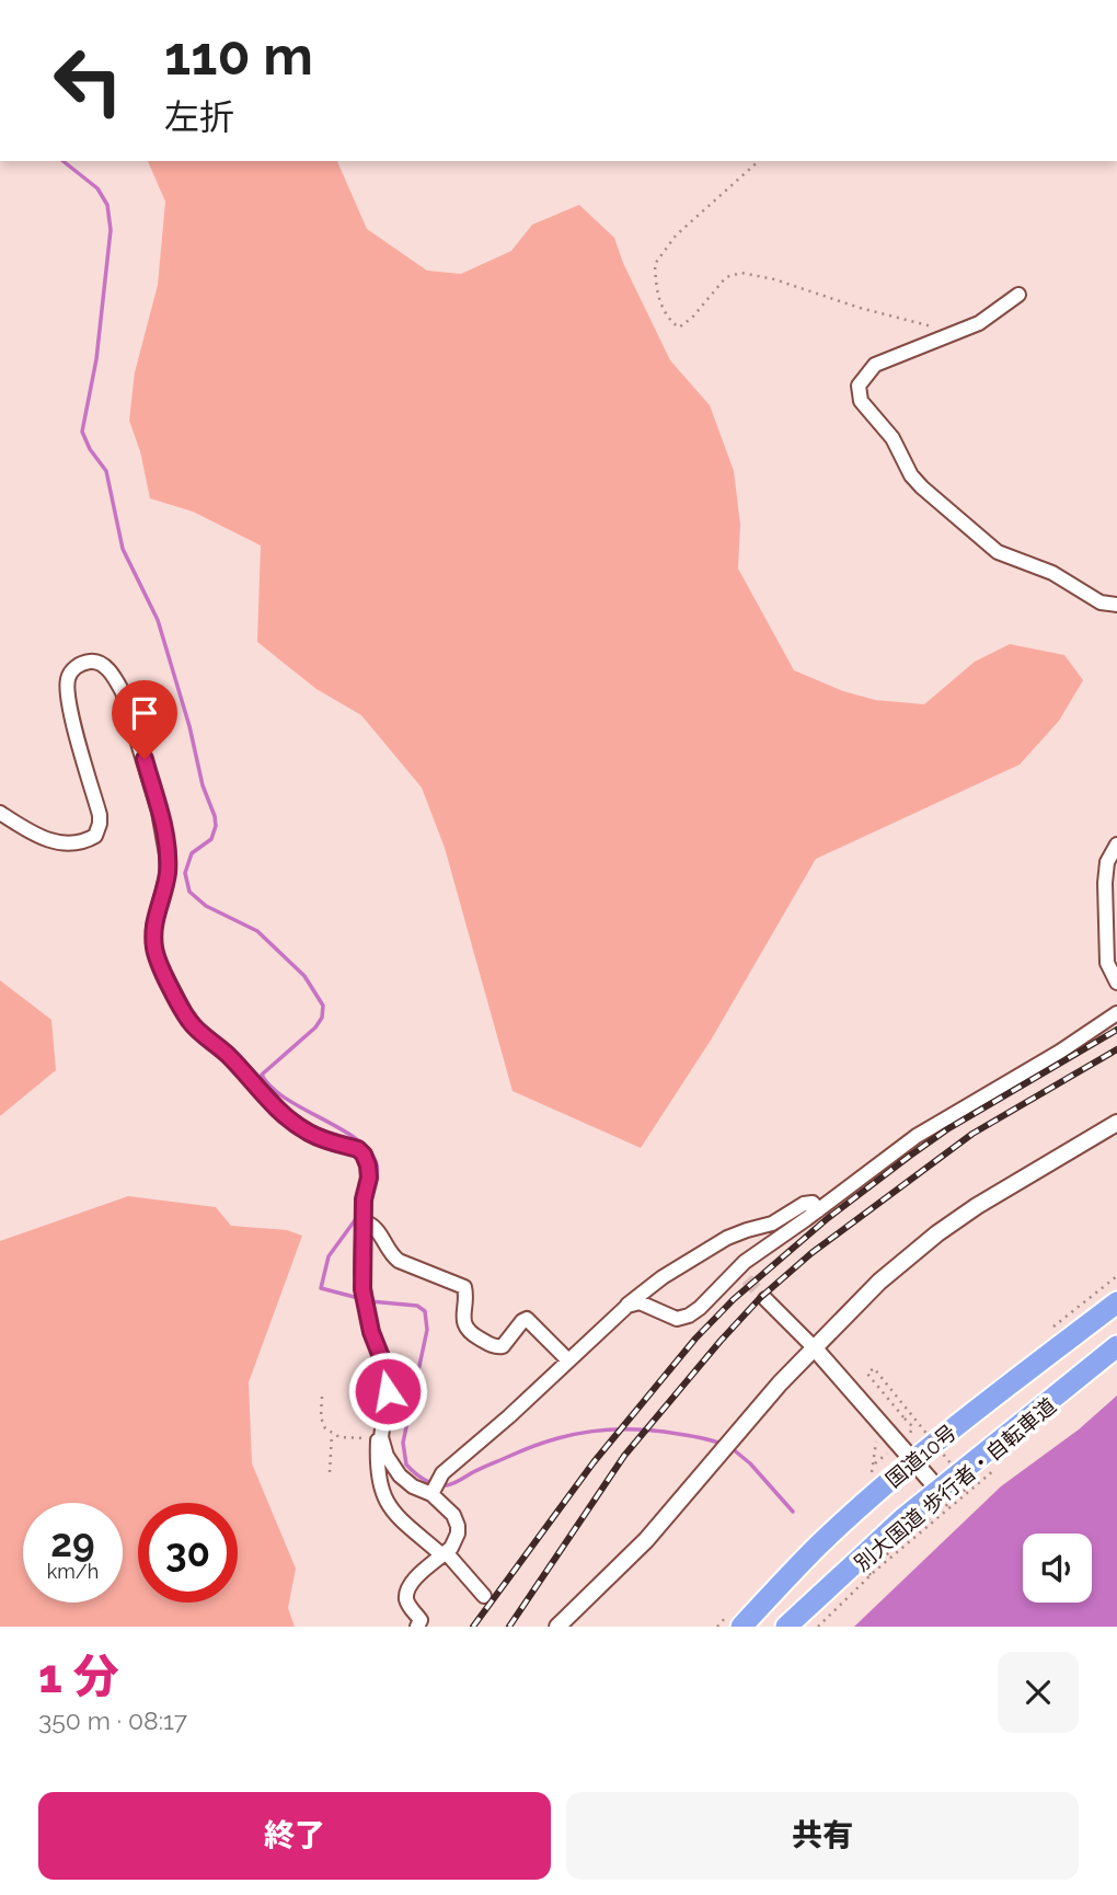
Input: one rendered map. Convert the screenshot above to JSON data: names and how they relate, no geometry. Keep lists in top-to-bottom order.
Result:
{
  "streets": {
    "highway": ["国道10号"],
    "path": ["別大国道 歩行者・自転車道"]
  },
  "page": {
    "turn": ["110 m", "左折"],
    "speed": "29 km/h",
    "limit": "30",
    "heading": ["1 分", "350 m · 08:17"],
    "buttons": ["終了", "共有"]
  }
}
